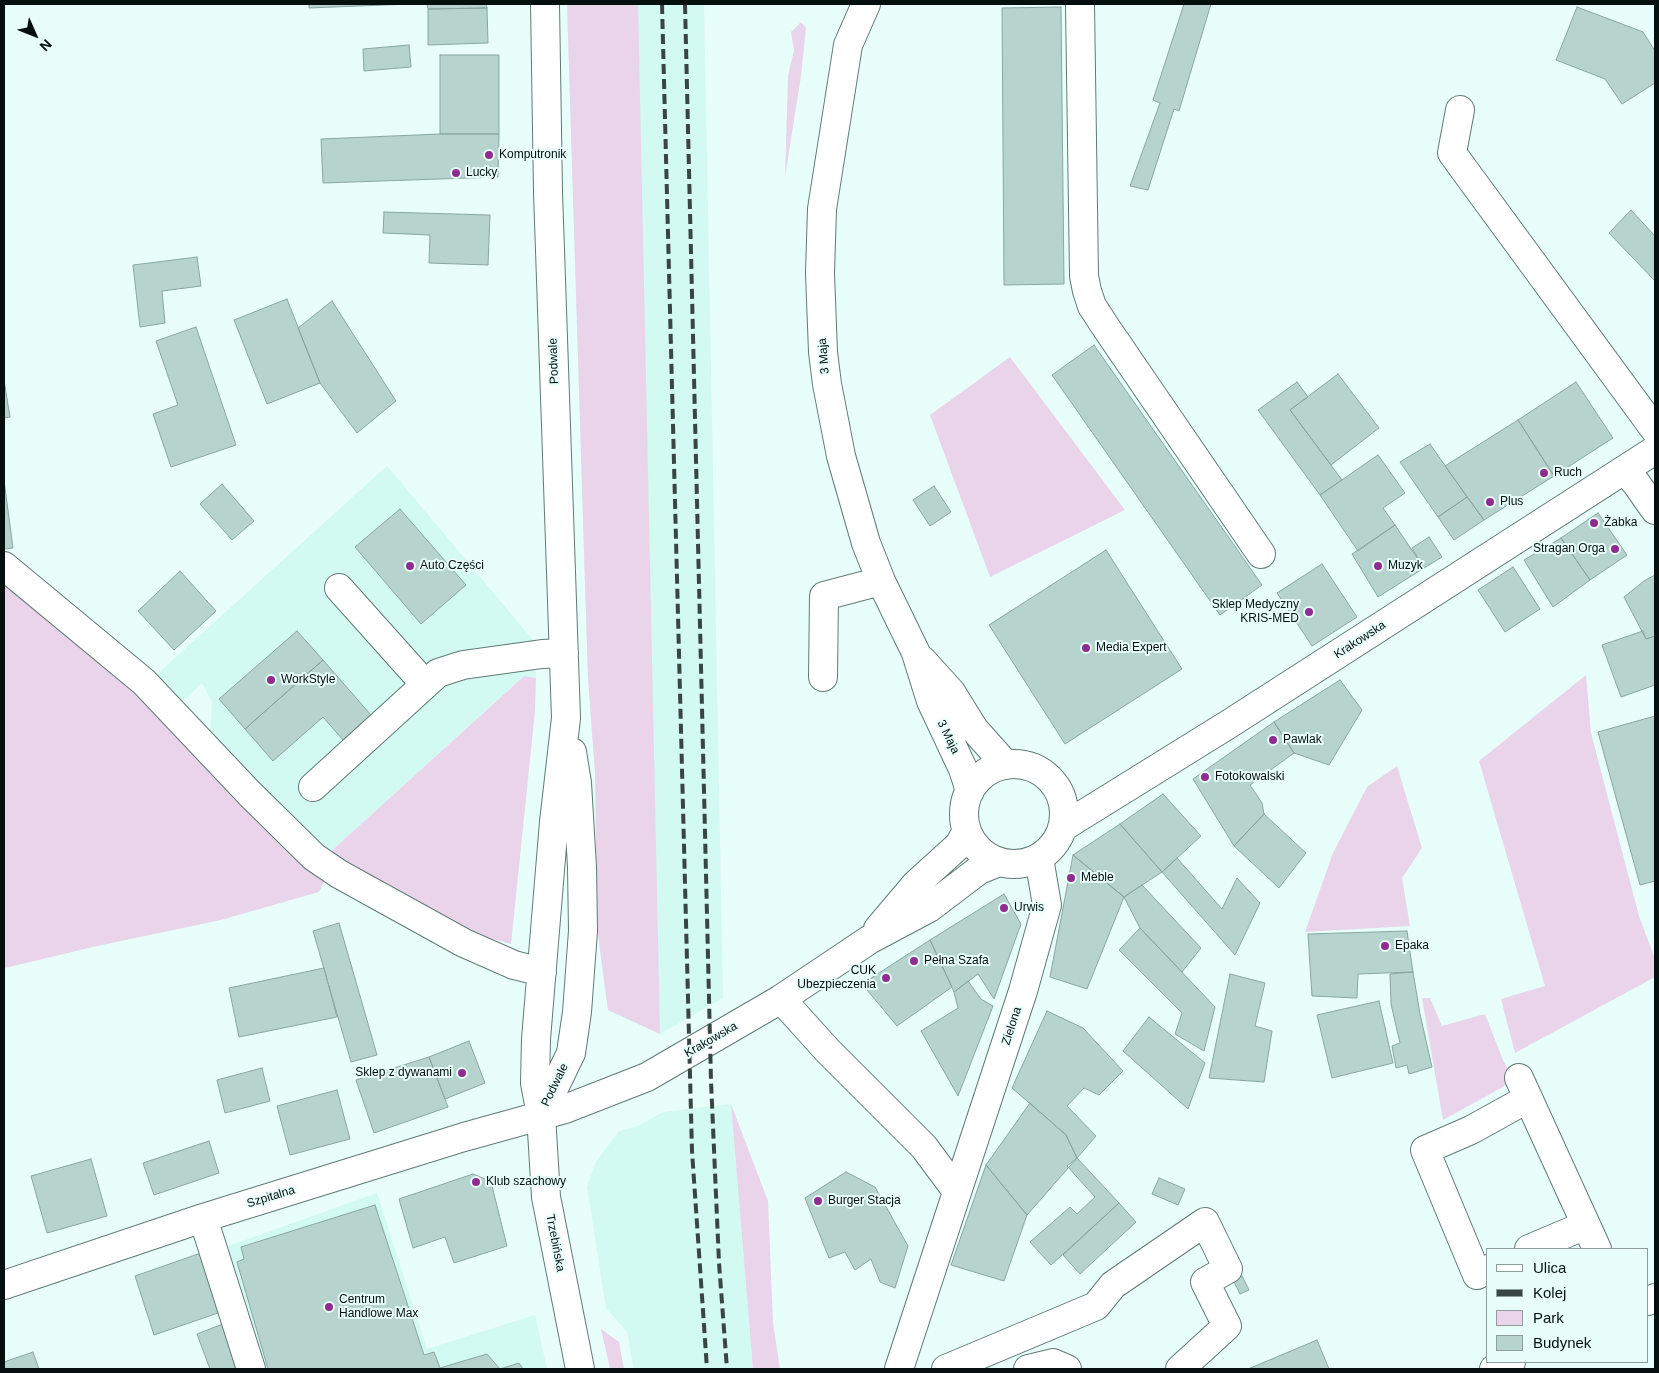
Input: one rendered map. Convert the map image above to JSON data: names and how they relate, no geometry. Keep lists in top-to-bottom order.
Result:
{
  "streets": {
    "street": [
      "3 Maja",
      "Podwale",
      "Krakowska",
      "Zielona",
      "Szpitalna",
      "Trzebińska"
    ]
  },
  "crossings": [
    ["3 Maja", "Krakowska"],
    ["3 Maja", "Zielona"],
    ["Podwale", "Krakowska"],
    ["Podwale", "Szpitalna"],
    ["Podwale", "Trzebińska"],
    ["Krakowska", "Zielona"],
    ["Krakowska", "Szpitalna"],
    ["Krakowska", "Trzebińska"],
    ["Szpitalna", "Trzebińska"]
  ],
  "places": [
    "Komputronik",
    "Lucky",
    "Ruch",
    "Plus",
    "Żabka",
    "Stragan Orga",
    "Auto Części",
    "Muzyk",
    "Sklep Medyczny KRIS-MED",
    "Media Expert",
    "WorkStyle",
    "Pawlak",
    "Fotokowalski",
    "Meble",
    "Urwis",
    "Epaka",
    "Pełna Szafa",
    "CUK Ubezpieczenia",
    "Sklep z dywanami",
    "Klub szachowy",
    "Burger Stacja",
    "Centrum Handlowe Max"
  ],
  "legend": [
    "Ulica",
    "Kolej",
    "Park",
    "Budynek"
  ],
  "north": "bottom right"
}
